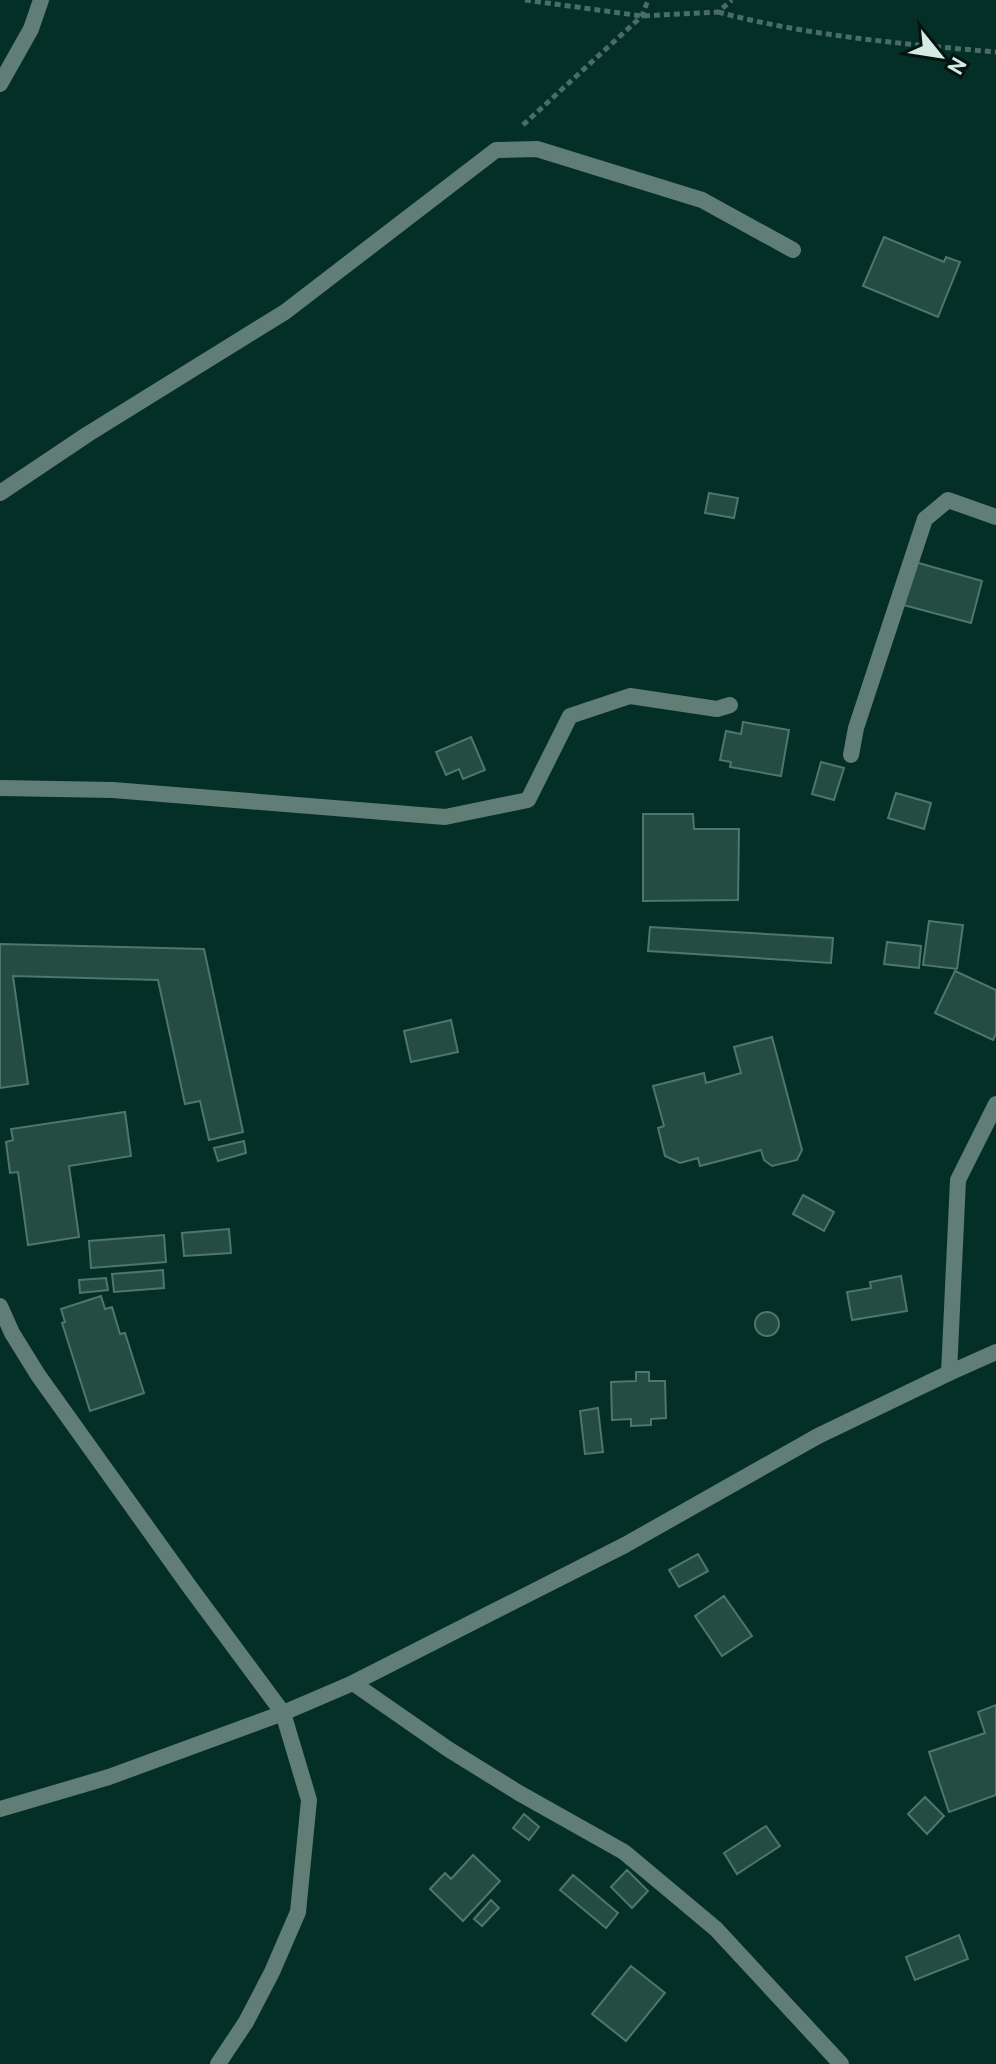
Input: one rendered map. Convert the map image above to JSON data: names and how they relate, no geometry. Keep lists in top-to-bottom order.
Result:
{
  "north": "bottom right"
}
